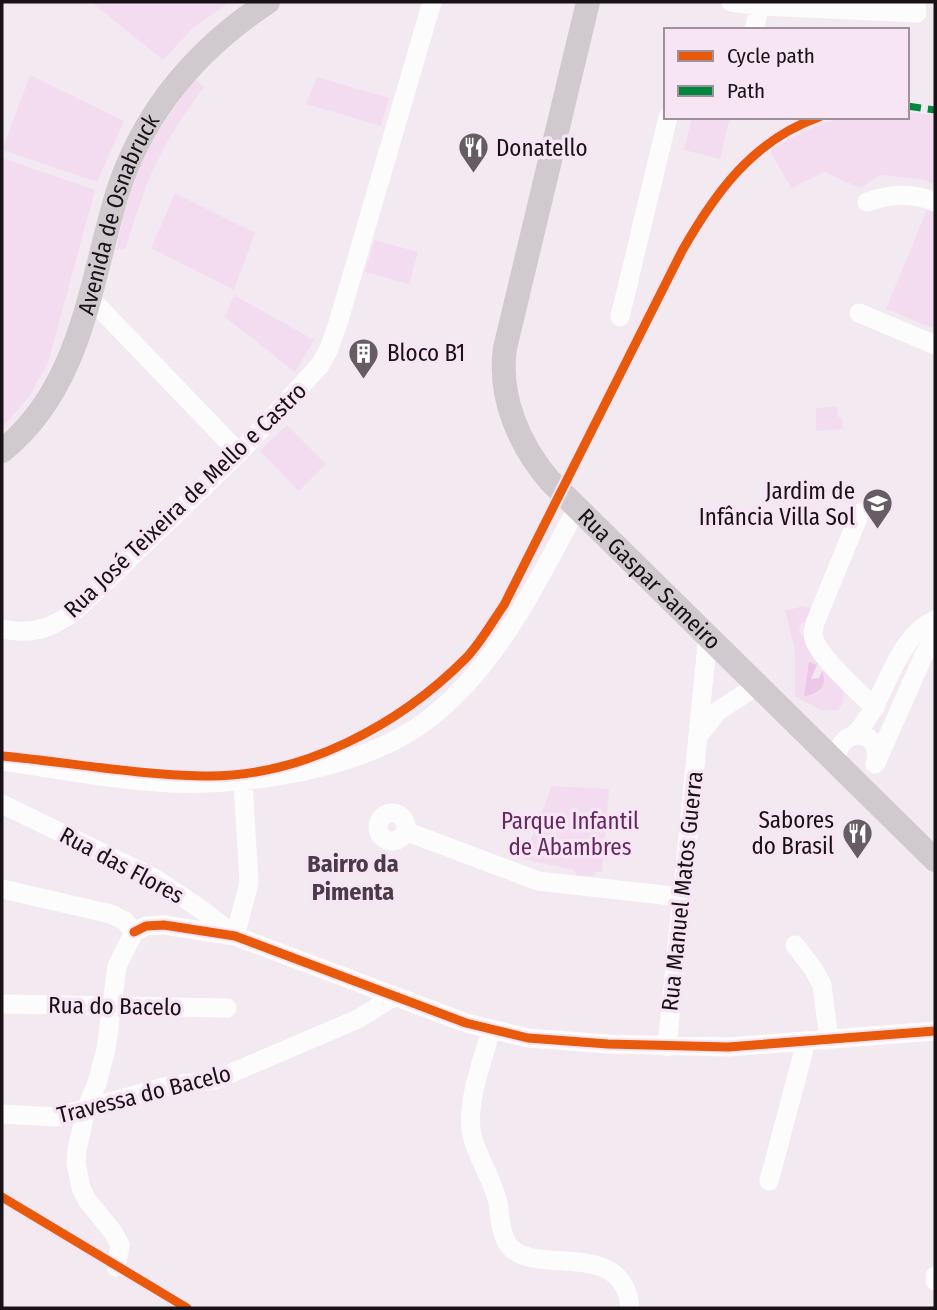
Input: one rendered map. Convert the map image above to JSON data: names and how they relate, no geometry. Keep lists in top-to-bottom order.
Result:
{
  "streets": {
    "main road": ["Avenida de Osnabruck", "Rua Gaspar Sameiro"],
    "street": [
      "Rua José Teixeira de Mello e Castro",
      "Rua das Flores",
      "Rua Manuel Matos Guerra",
      "Rua do Bacelo",
      "Travessa do Bacelo"
    ]
  },
  "crossings": [
    ["Rua Gaspar Sameiro", "Rua Manuel Matos Guerra"]
  ],
  "districts": ["Bairro da Pimenta"],
  "parks": ["Parque Infantil de Abambres"],
  "places": {
    "restaurant": ["Donatello", "Sabores do Brasil"],
    "building": ["Bloco B1"],
    "school or university": ["Jardim de Infância Villa Sol"]
  },
  "legend": ["Cycle path", "Path"]
}
